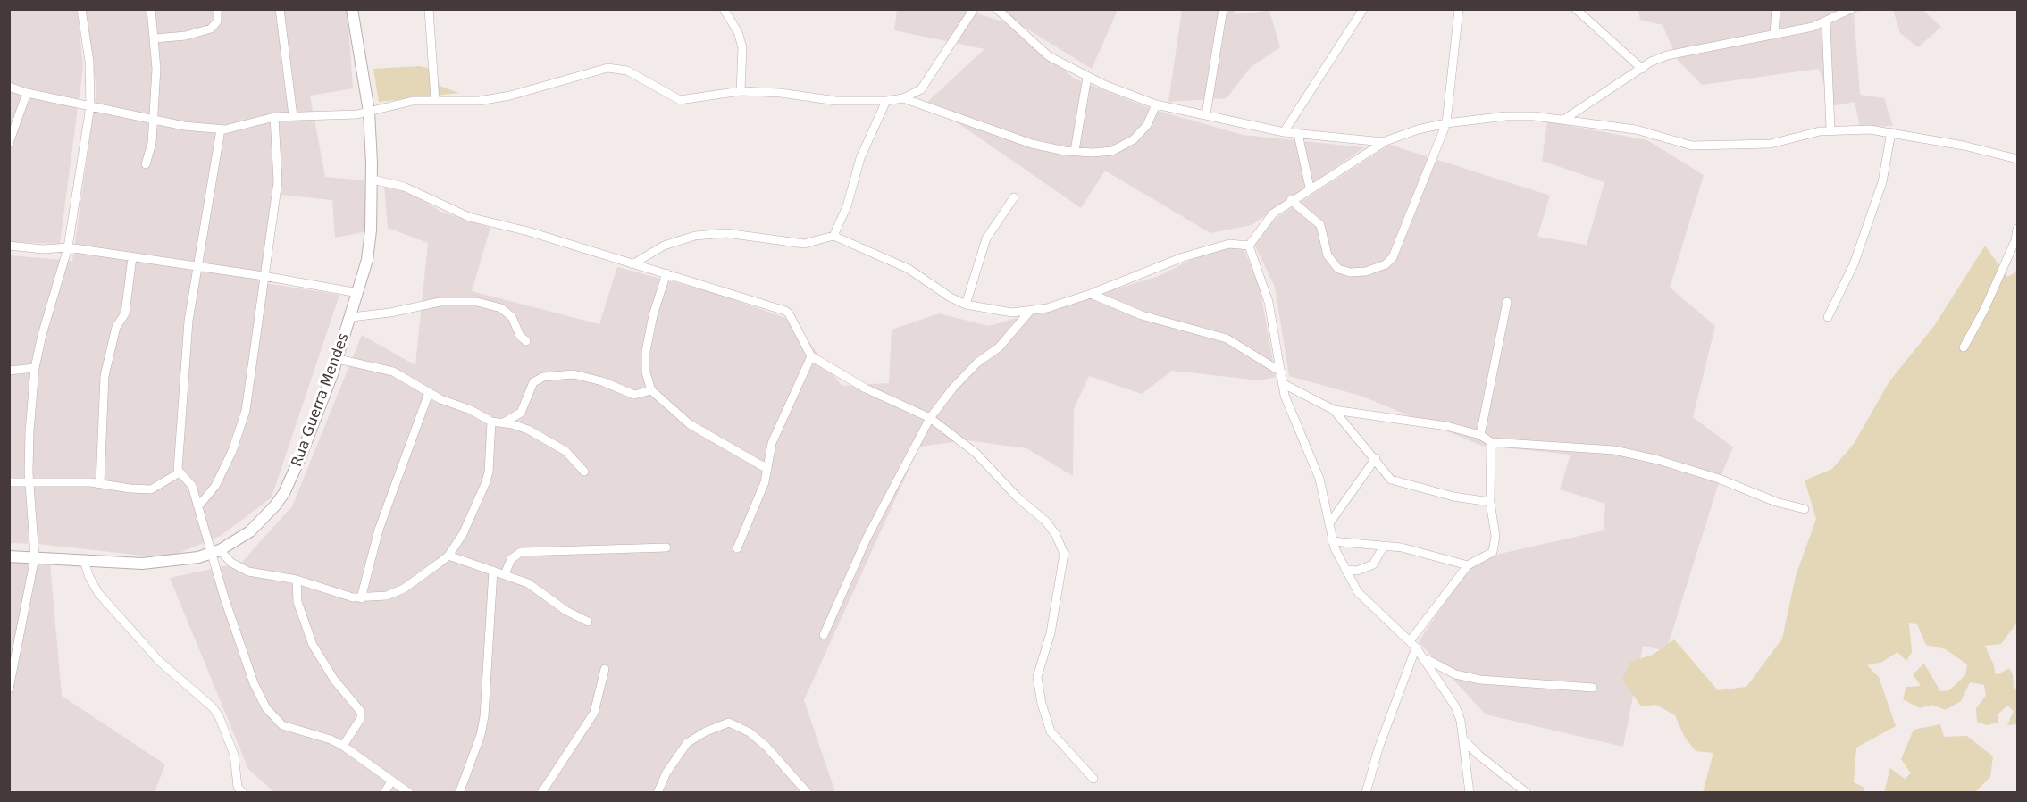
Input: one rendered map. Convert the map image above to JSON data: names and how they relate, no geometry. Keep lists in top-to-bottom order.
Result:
{
  "streets": {
    "street": ["Rua Guerra Mendes"]
  }
}
